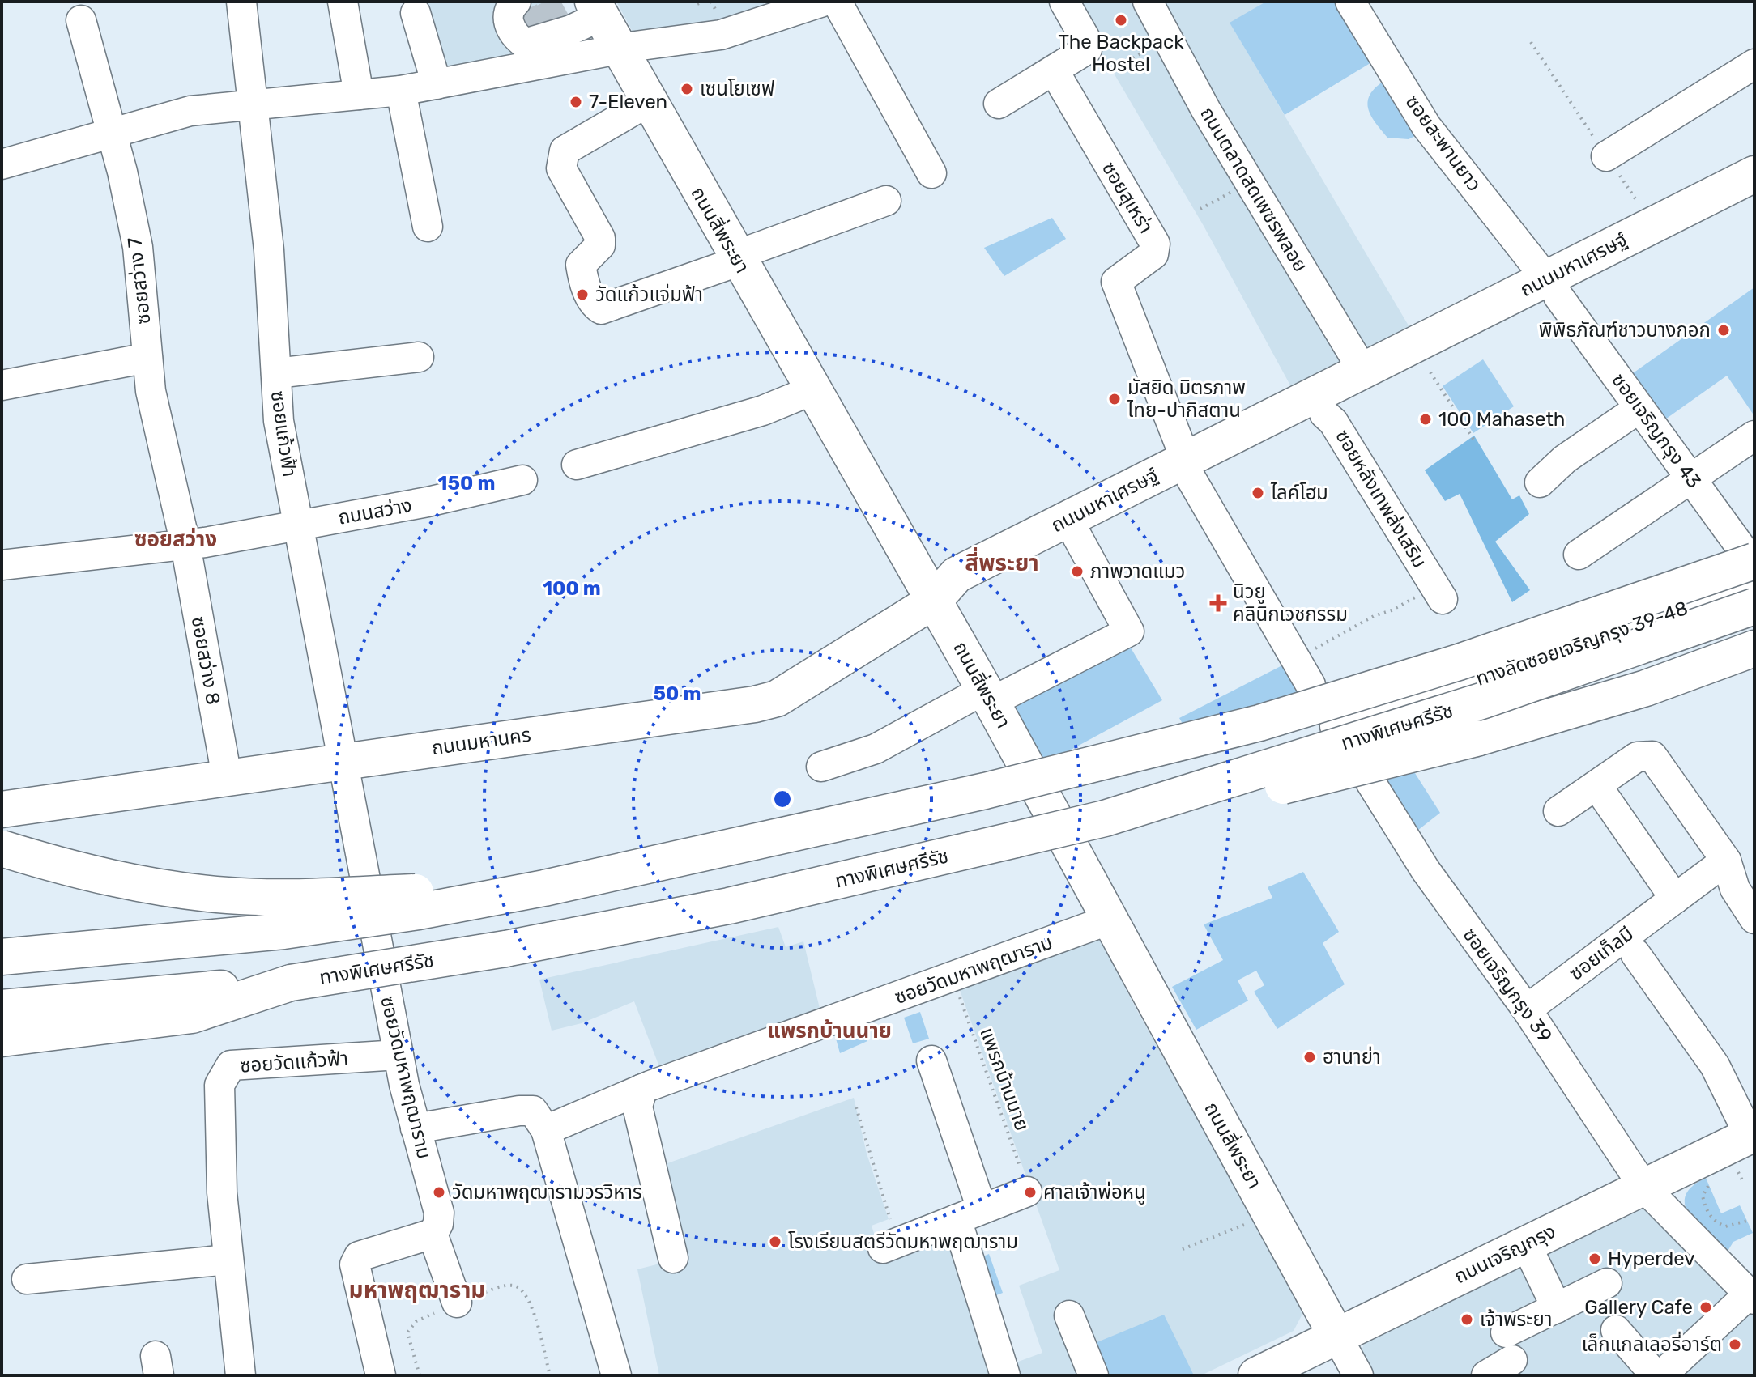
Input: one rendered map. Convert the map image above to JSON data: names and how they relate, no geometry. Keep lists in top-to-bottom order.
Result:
{
  "streets": {
    "main road": [
      "ถนนสี่พระยา",
      "ถนนมหาเศรษฐ์",
      "ทางพิเศษศรีรัช",
      "ถนนมหานคร",
      "ถนนเจริญกรุง"
    ],
    "street": [
      "ซอยสะพานยาว",
      "ถนนตลาดสดเพชรพลอย",
      "ซอยสุเหร่า",
      "ซอยสว่าง 7",
      "ซอยเจริญกรุง 43",
      "ซอยแก้วฟ้า",
      "ซอยหลังเทพส่งเสริม",
      "ถนนสว่าง",
      "ทางลัดซอยเจริญกรุง 39-48",
      "ซอยสว่าง 8",
      "ซอยเท็ลมี",
      "ซอยวัดมหาพฤฒาราม",
      "ซอยเจริญกรุง 39",
      "ซอยวัดแก้วฟ้า"
    ],
    "path": ["แพรกบ้านนาย"]
  },
  "crossings": [
    ["ซอยสะพานยาว", "ถนนมหาเศรษฐ์"],
    ["ซอยสะพานยาว", "ซอยเจริญกรุง 43"],
    ["ถนนตลาดสดเพชรพลอย", "ถนนมหาเศรษฐ์"],
    ["ซอยสุเหร่า", "ถนนมหาเศรษฐ์"],
    ["ถนนสี่พระยา", "ถนนมหาเศรษฐ์"],
    ["ถนนสี่พระยา", "ถนนมหานคร"],
    ["ถนนสี่พระยา", "ซอยวัดมหาพฤฒาราม"],
    ["ถนนสี่พระยา", "ถนนเจริญกรุง"],
    ["ถนนมหาเศรษฐ์", "ซอยเจริญกรุง 43"],
    ["ถนนมหาเศรษฐ์", "ซอยหลังเทพส่งเสริม"],
    ["ถนนมหาเศรษฐ์", "ถนนมหานคร"],
    ["ซอยสว่าง 7", "ถนนสว่าง"],
    ["ซอยสว่าง 7", "ซอยสว่าง 8"],
    ["ซอยแก้วฟ้า", "ถนนสว่าง"],
    ["ซอยแก้วฟ้า", "ถนนมหานคร"],
    ["ซอยแก้วฟ้า", "ซอยวัดมหาพฤฒาราม"],
    ["ถนนสว่าง", "ซอยสว่าง 8"],
    ["ซอยสว่าง 8", "ถนนมหานคร"],
    ["ถนนมหานคร", "ซอยวัดมหาพฤฒาราม"],
    ["ซอยเท็ลมี", "ซอยเจริญกรุง 39"],
    ["ซอยวัดมหาพฤฒาราม", "ซอยวัดแก้วฟ้า"],
    ["ซอยวัดมหาพฤฒาราม", "แพรกบ้านนาย"],
    ["ซอยเจริญกรุง 39", "ถนนเจริญกรุง"]
  ],
  "districts": [
    "ซอยสว่าง",
    "สี่พระยา",
    "แพรกบ้านนาย",
    "มหาพฤฒาราม"
  ],
  "places": {
    "other": [
      "The Backpack Hostel",
      "เซนโยเซฟ",
      "7-Eleven",
      "วัดแก้วแจ่มฟ้า",
      "พิพิธภัณฑ์ชาวบางกอก",
      "มัสยิด มิตรภาพ ไทย-ปากิสตาน",
      "100 Mahaseth",
      "ไลค์โฮม",
      "ภาพวาดแมว",
      "ฮานาย่า",
      "วัดมหาพฤฒารามวรวิหาร",
      "ศาลเจ้าพ่อหนู",
      "โรงเรียนสตรีวัดมหาพฤฒาราม",
      "Hyperdev",
      "Gallery Cafe",
      "เจ้าพระยา",
      "เล็กแกลเลอรี่อาร์ต"
    ],
    "health": ["นิวยู คลินิกเวชกรรม"]
  },
  "rings": ["150 m", "100 m", "50 m"]
}
